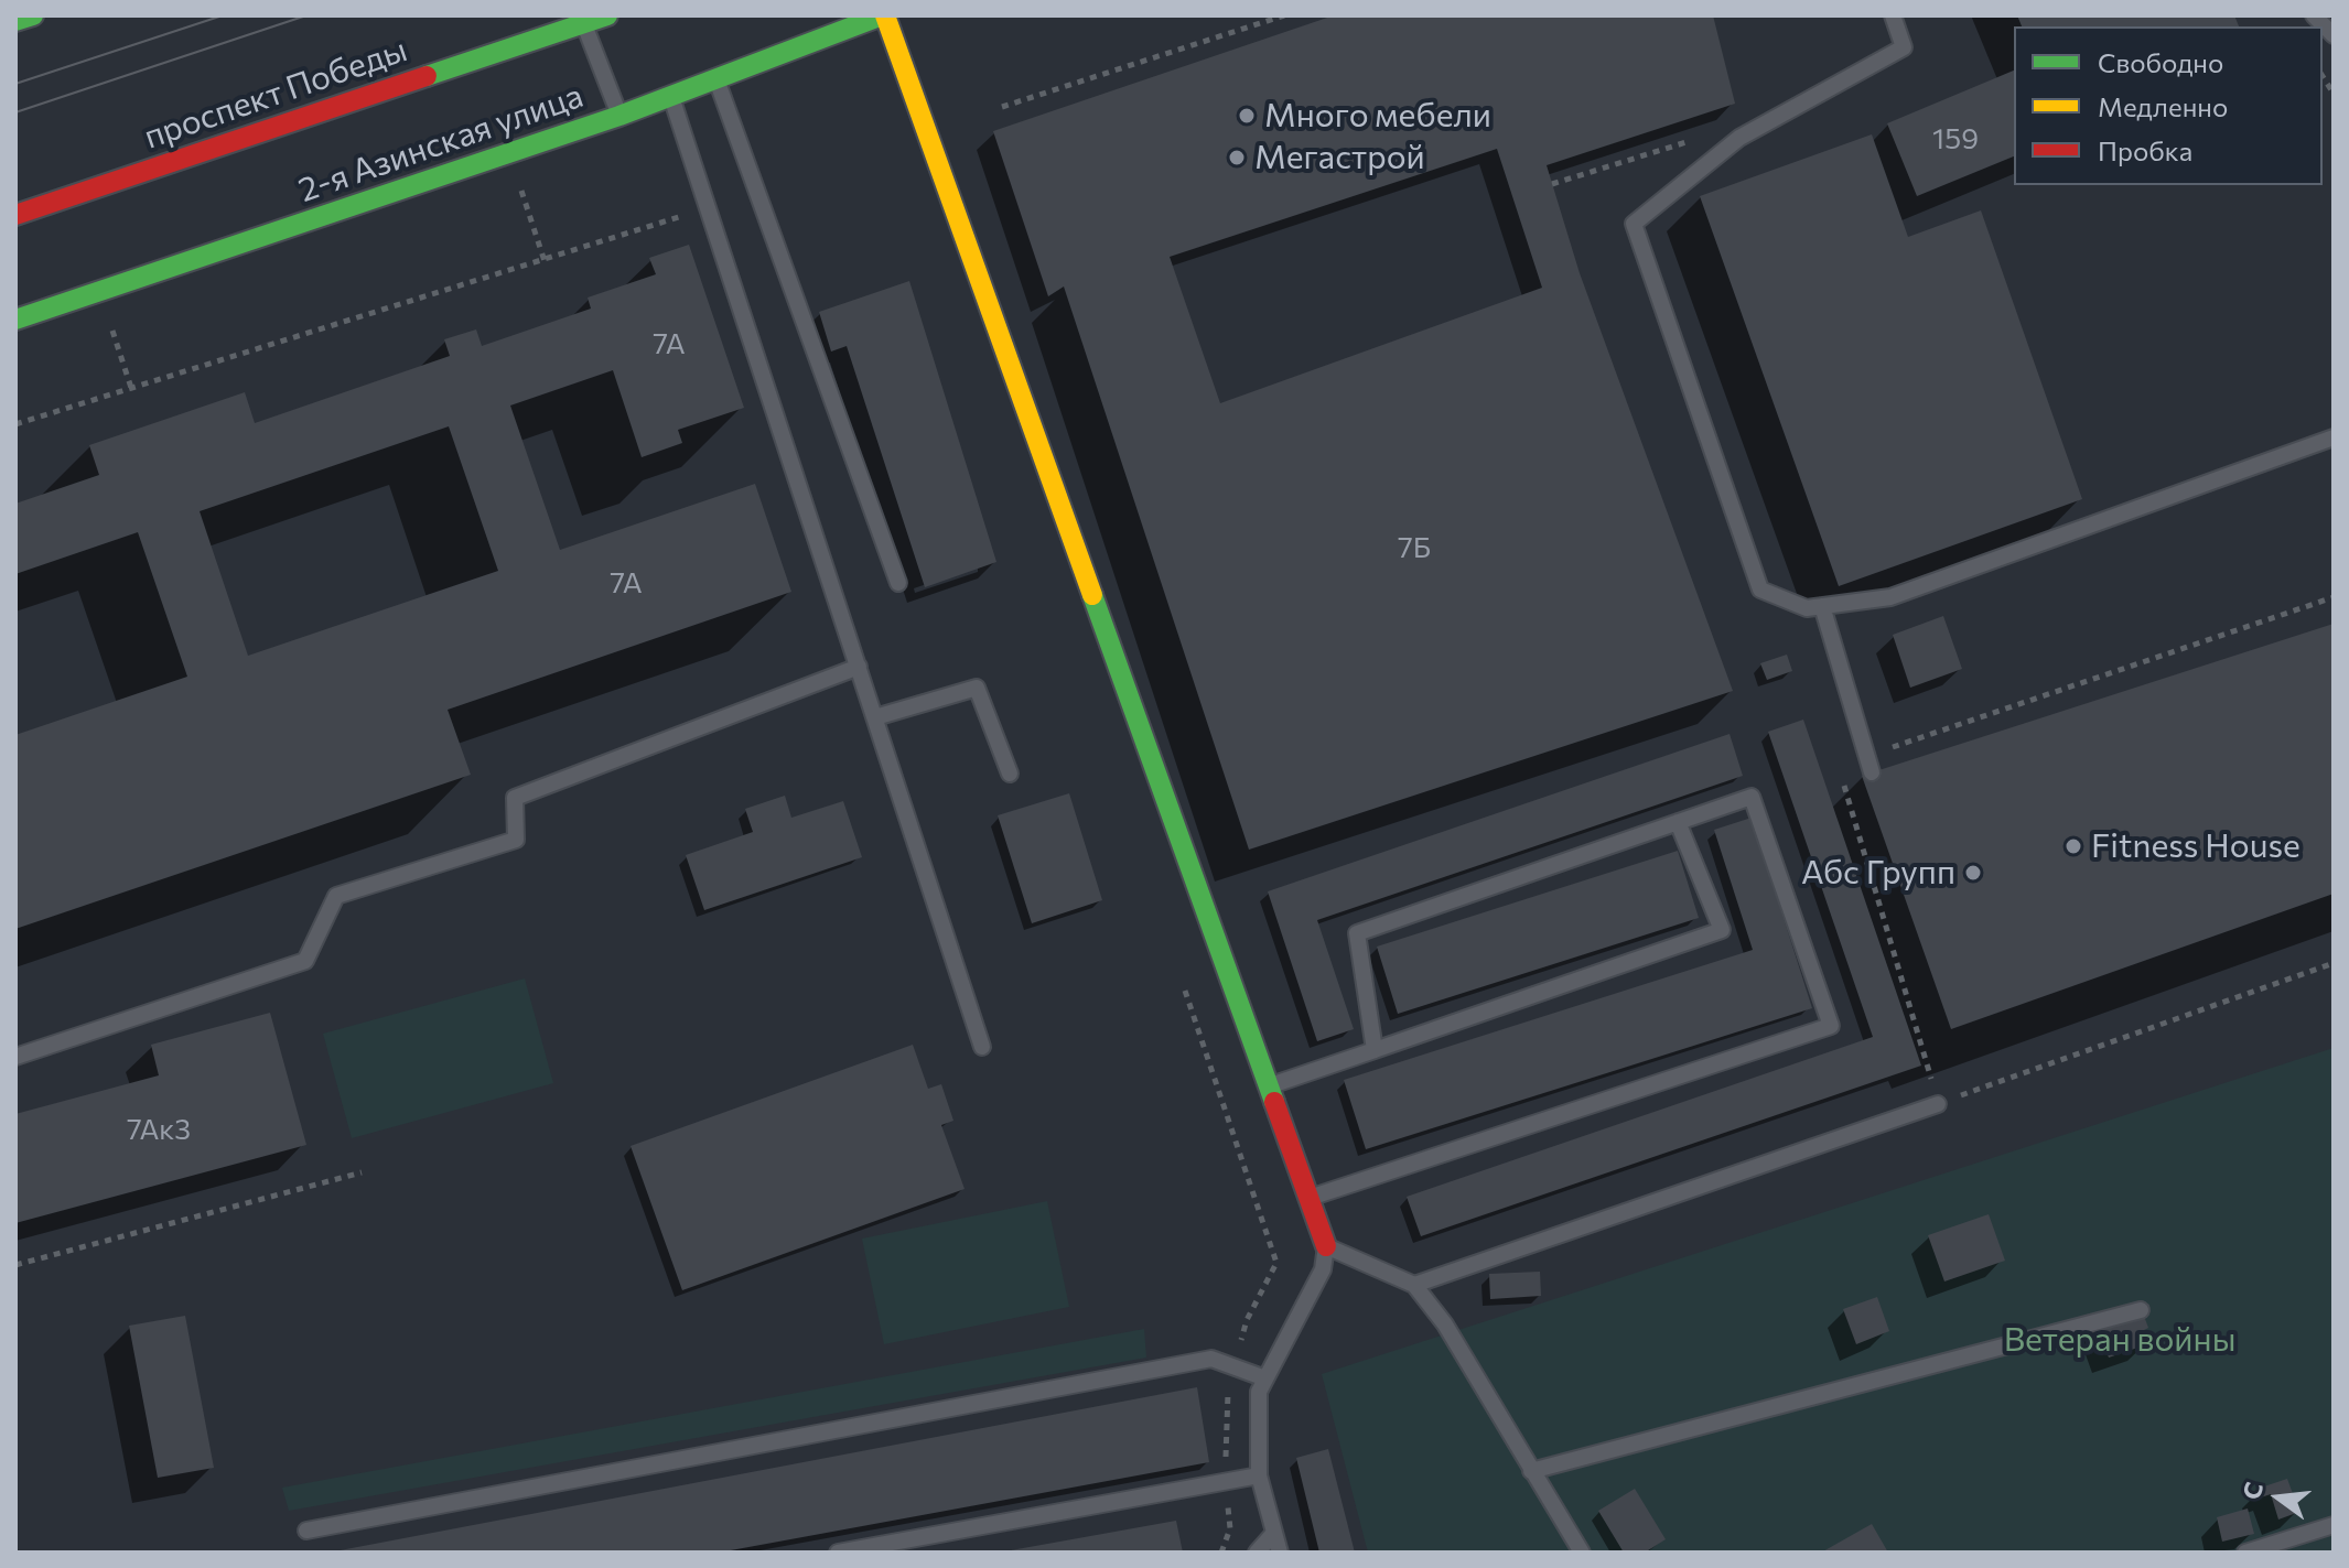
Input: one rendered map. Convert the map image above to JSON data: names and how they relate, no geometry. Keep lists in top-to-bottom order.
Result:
{
  "streets": {
    "street": ["проспект Победы", "2-я Азинская улица"]
  },
  "parks": ["Ветеран войны"],
  "places": [
    "Много мебели",
    "Мегастрой",
    "Fitness House",
    "Абс Групп"
  ],
  "house_numbers": [
    "159",
    "7А",
    "7Б",
    "7А",
    "7Ак3"
  ],
  "legend": ["Свободно", "Медленно", "Пробка"],
  "north": "left"
}
